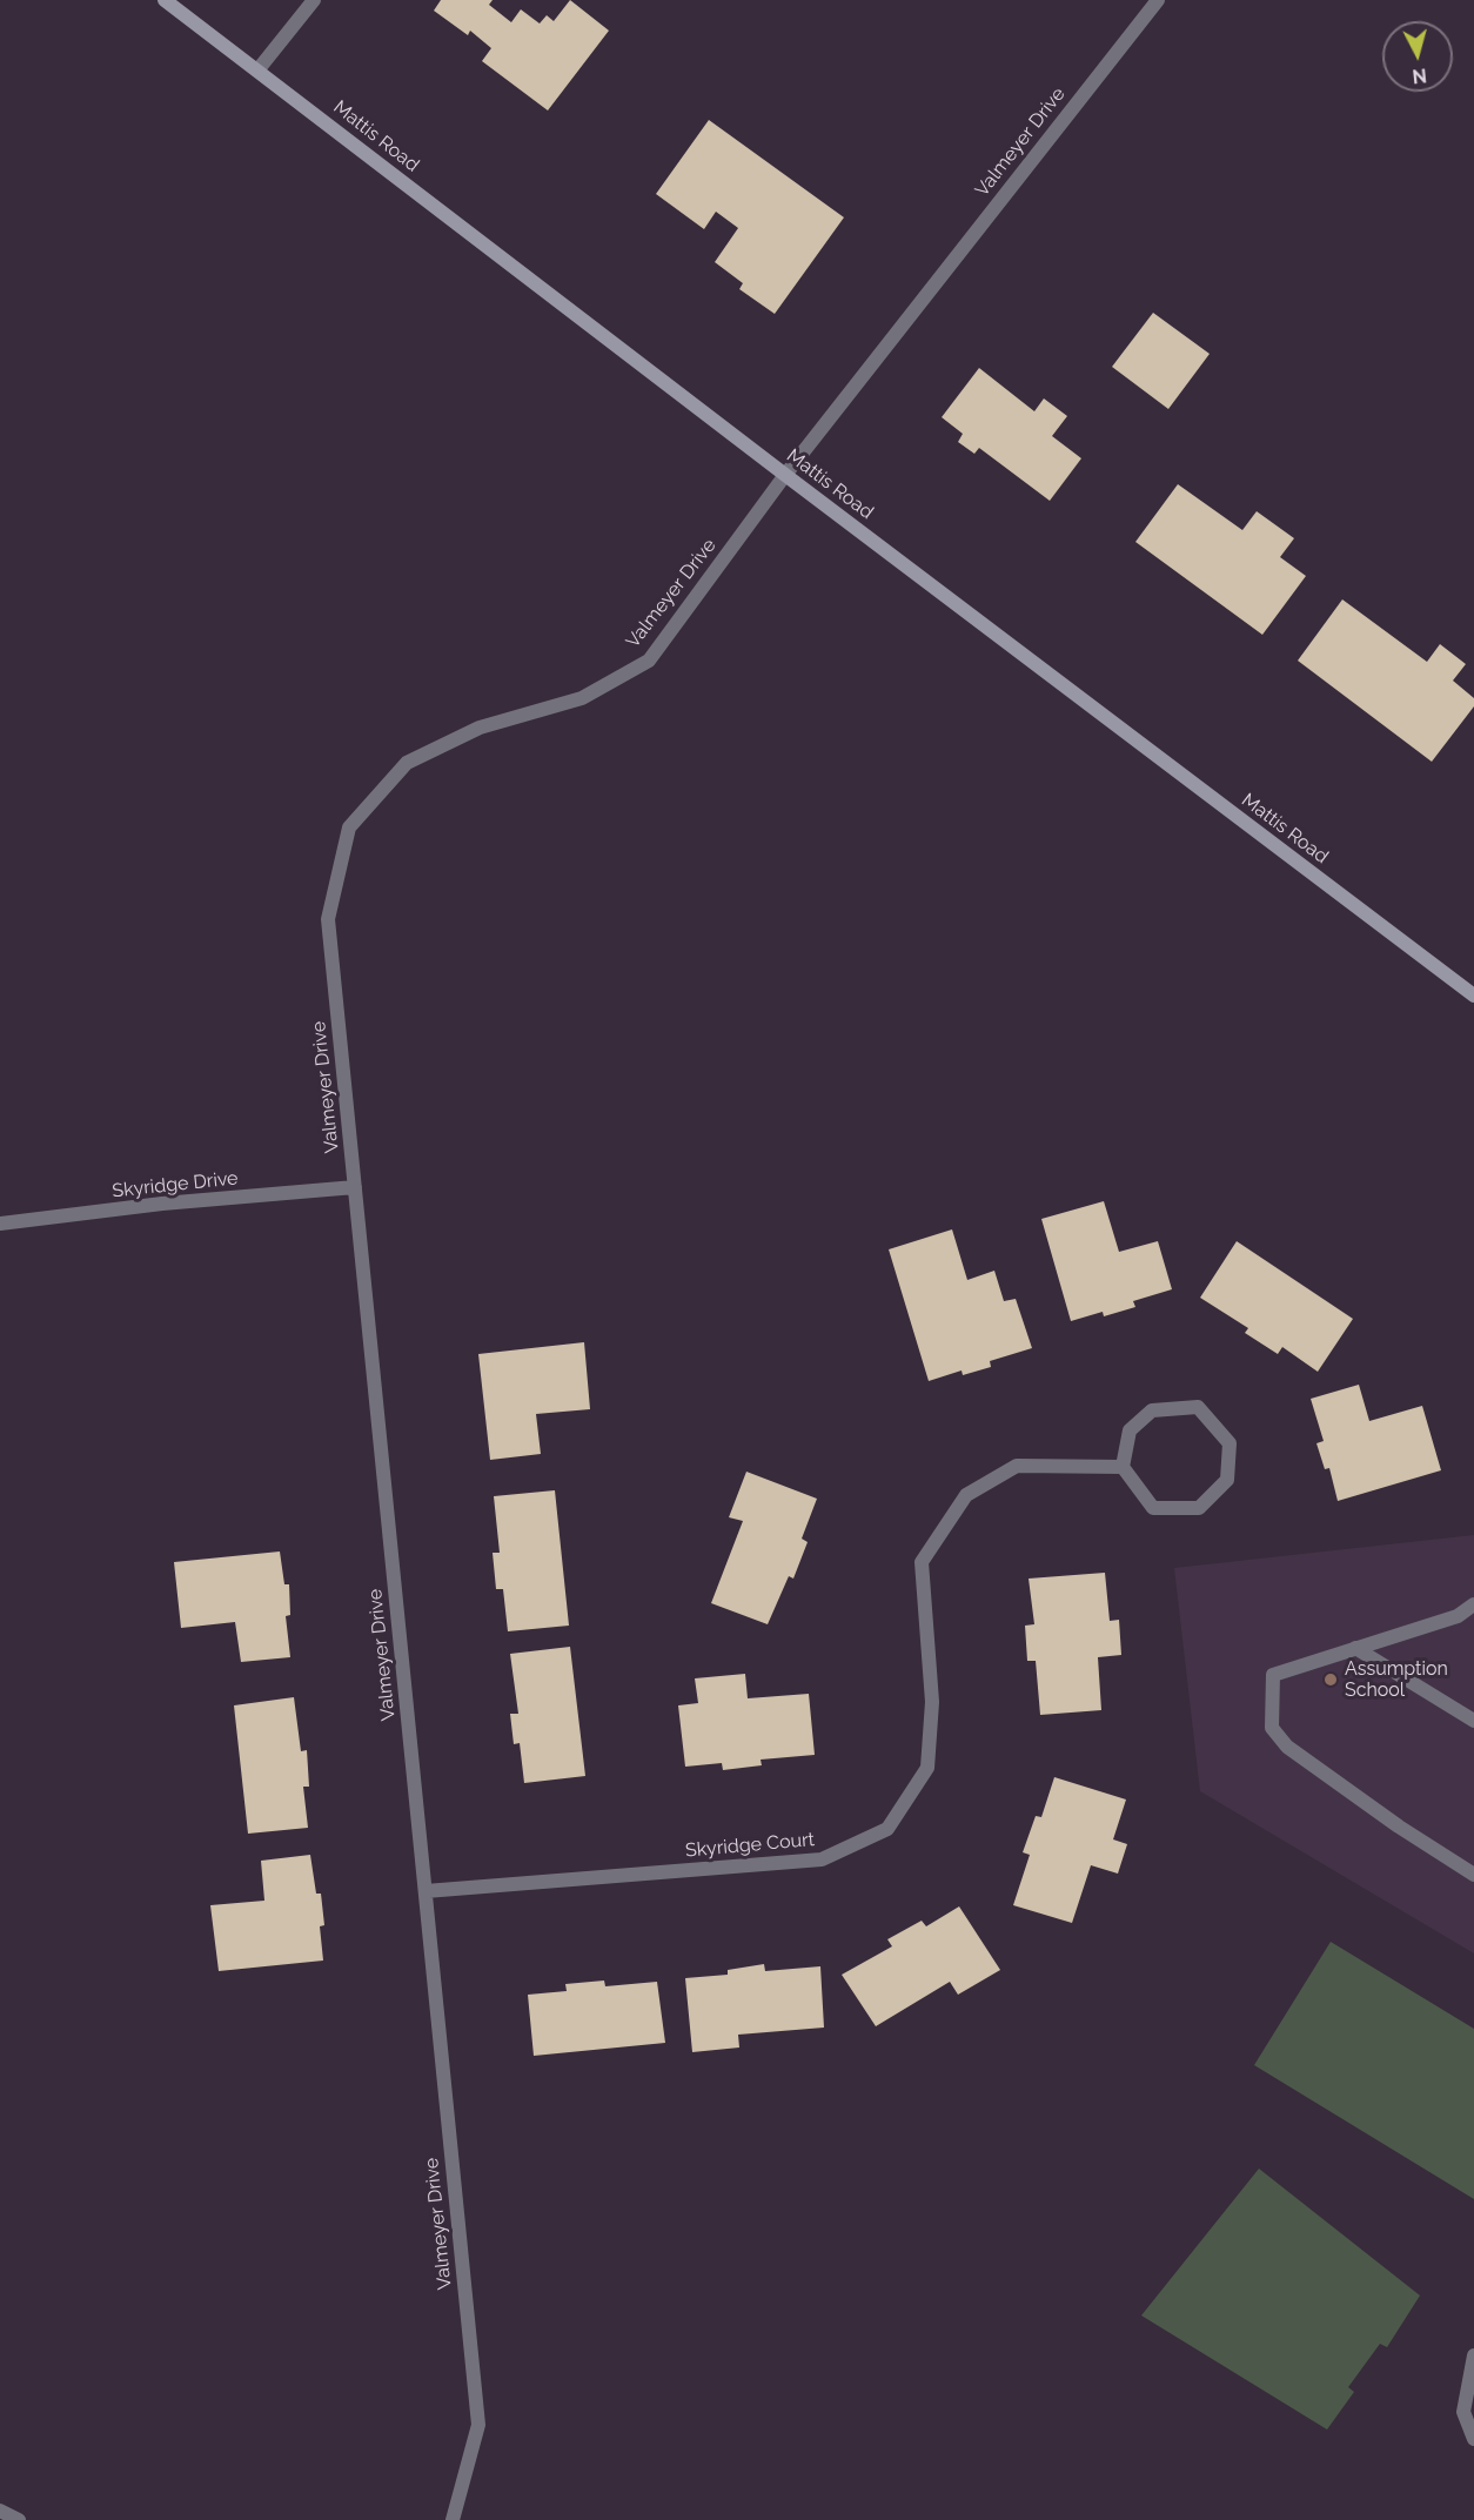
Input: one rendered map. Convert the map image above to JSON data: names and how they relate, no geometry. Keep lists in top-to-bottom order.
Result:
{
  "streets": {
    "main road": ["Mattis Road"],
    "street": ["Valmeyer Drive", "Skyridge Drive", "Skyridge Court"]
  },
  "crossings": [
    ["Mattis Road", "Valmeyer Drive"],
    ["Valmeyer Drive", "Skyridge Drive"],
    ["Valmeyer Drive", "Skyridge Court"]
  ],
  "places": ["Assumption School"],
  "north": "bottom"
}
